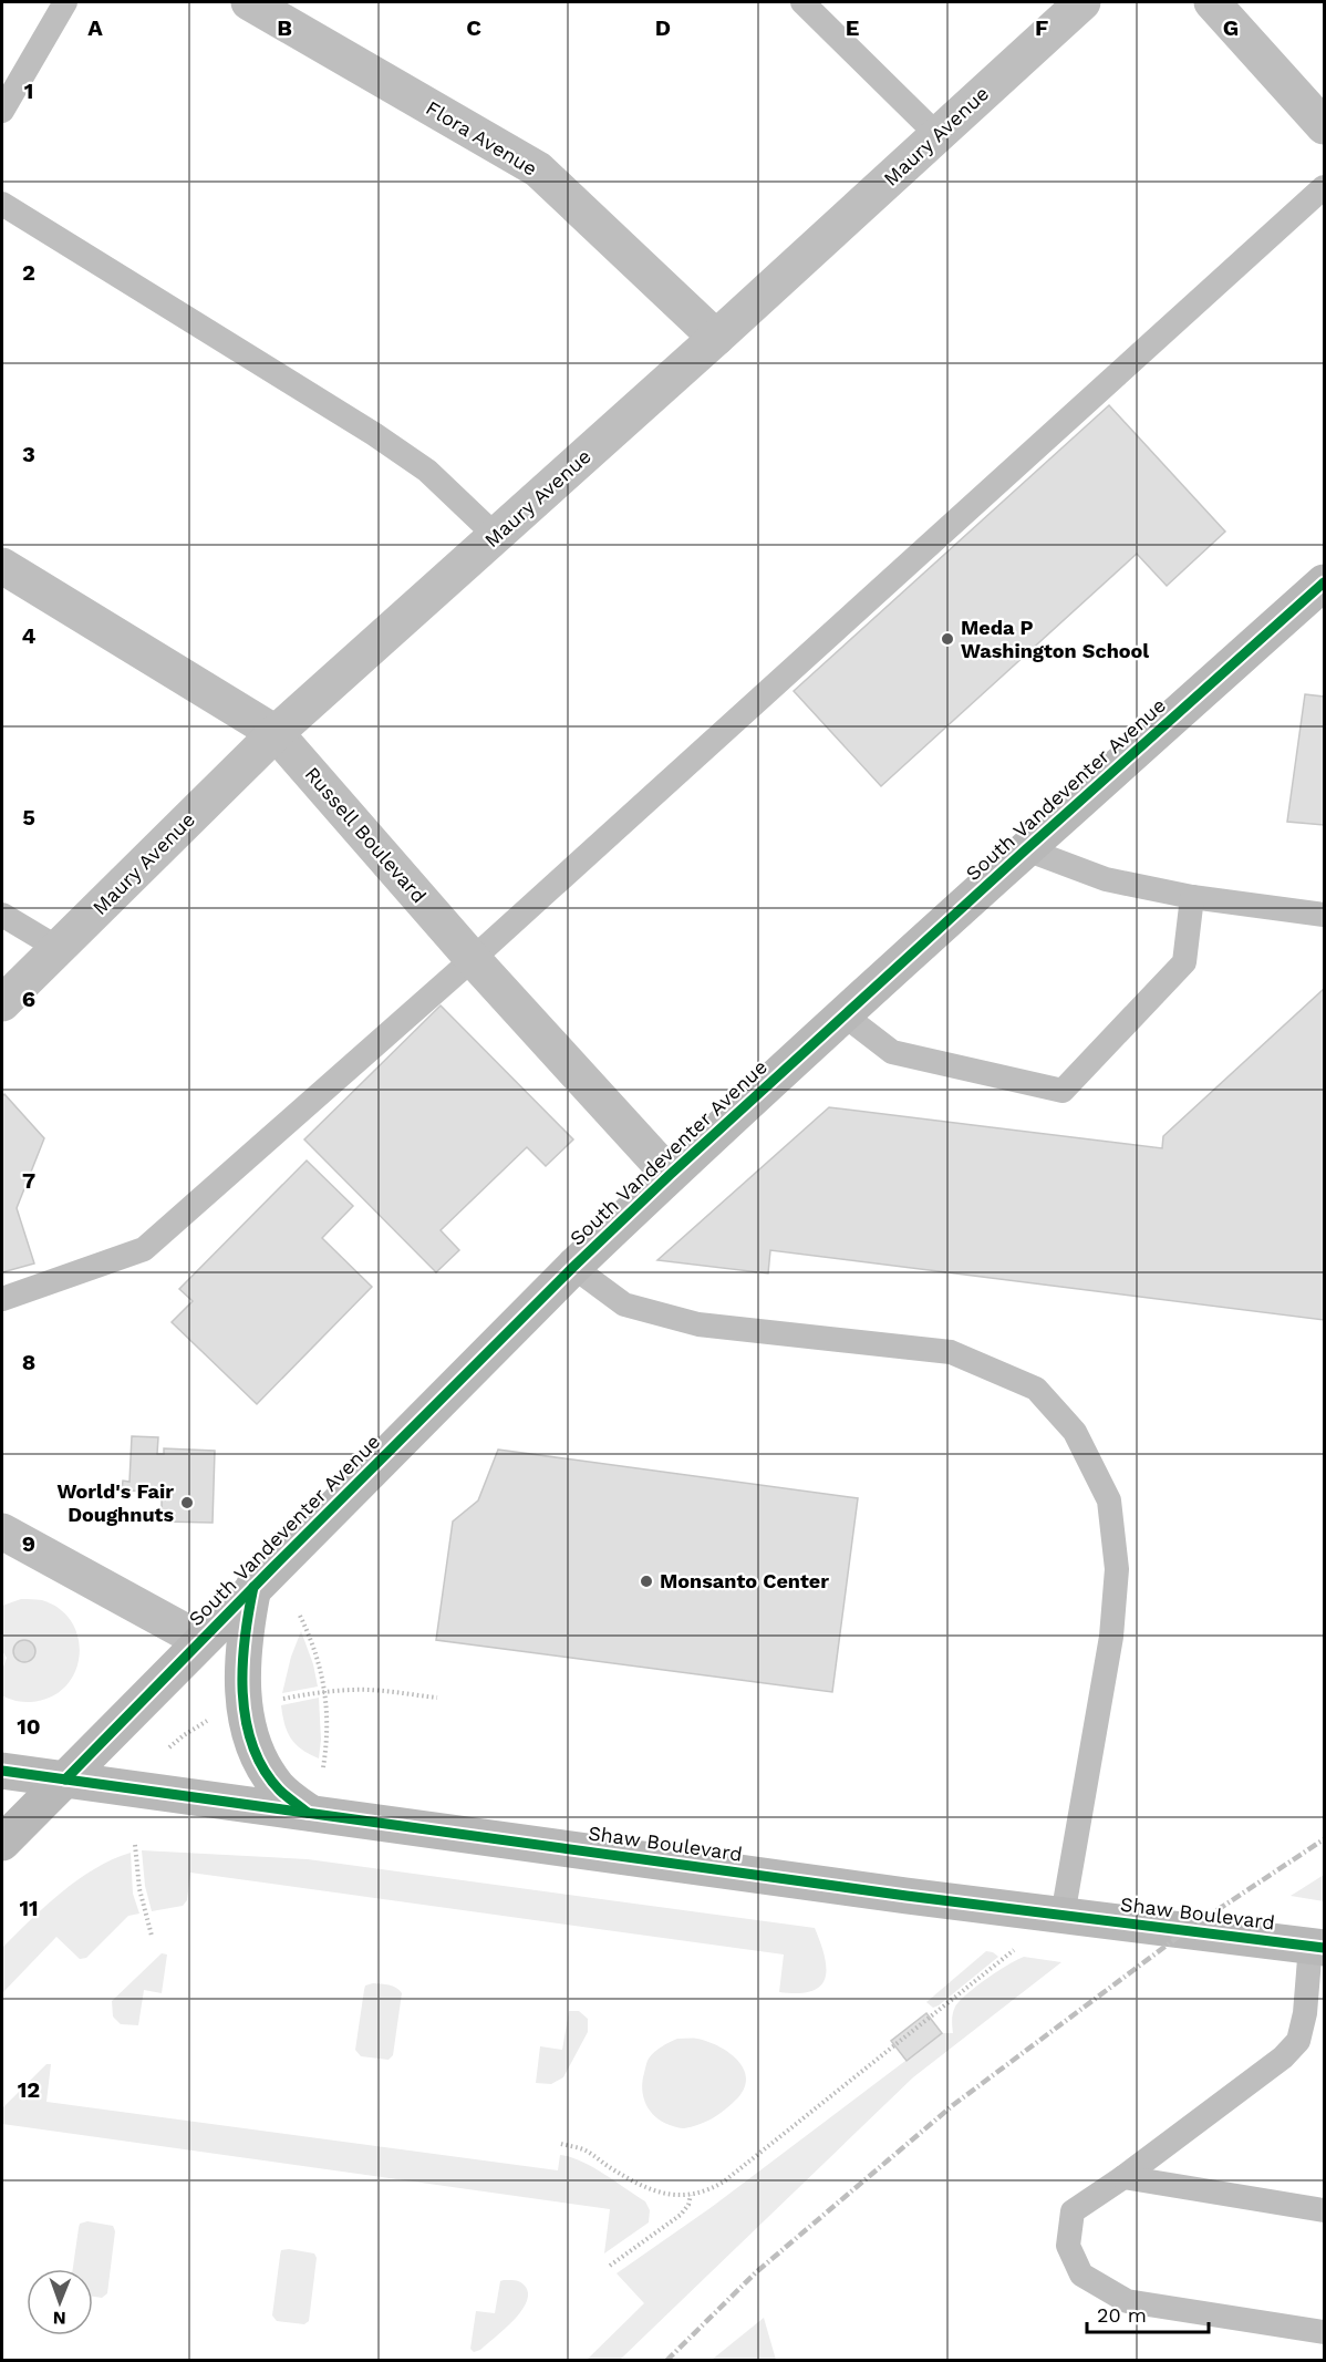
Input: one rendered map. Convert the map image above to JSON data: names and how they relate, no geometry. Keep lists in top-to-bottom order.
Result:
{
  "streets": {
    "main road": ["South Vandeventer Avenue", "Shaw Boulevard"],
    "street": ["Maury Avenue", "Flora Avenue", "Russell Boulevard"]
  },
  "crossings": [
    ["Maury Avenue", "Flora Avenue"],
    ["Maury Avenue", "Russell Boulevard"],
    ["South Vandeventer Avenue", "Russell Boulevard"],
    ["South Vandeventer Avenue", "Shaw Boulevard"]
  ],
  "places": ["Meda P Washington School", "World's Fair Doughnuts", "Monsanto Center"],
  "scale_bar": "20 m",
  "north": "bottom",
  "grid": {
    "columns": [
      "A",
      "B",
      "C",
      "D",
      "E",
      "F",
      "G"
    ],
    "rows": [
      "1",
      "2",
      "3",
      "4",
      "5",
      "6",
      "7",
      "8",
      "9",
      "10",
      "11",
      "12"
    ]
  }
}
